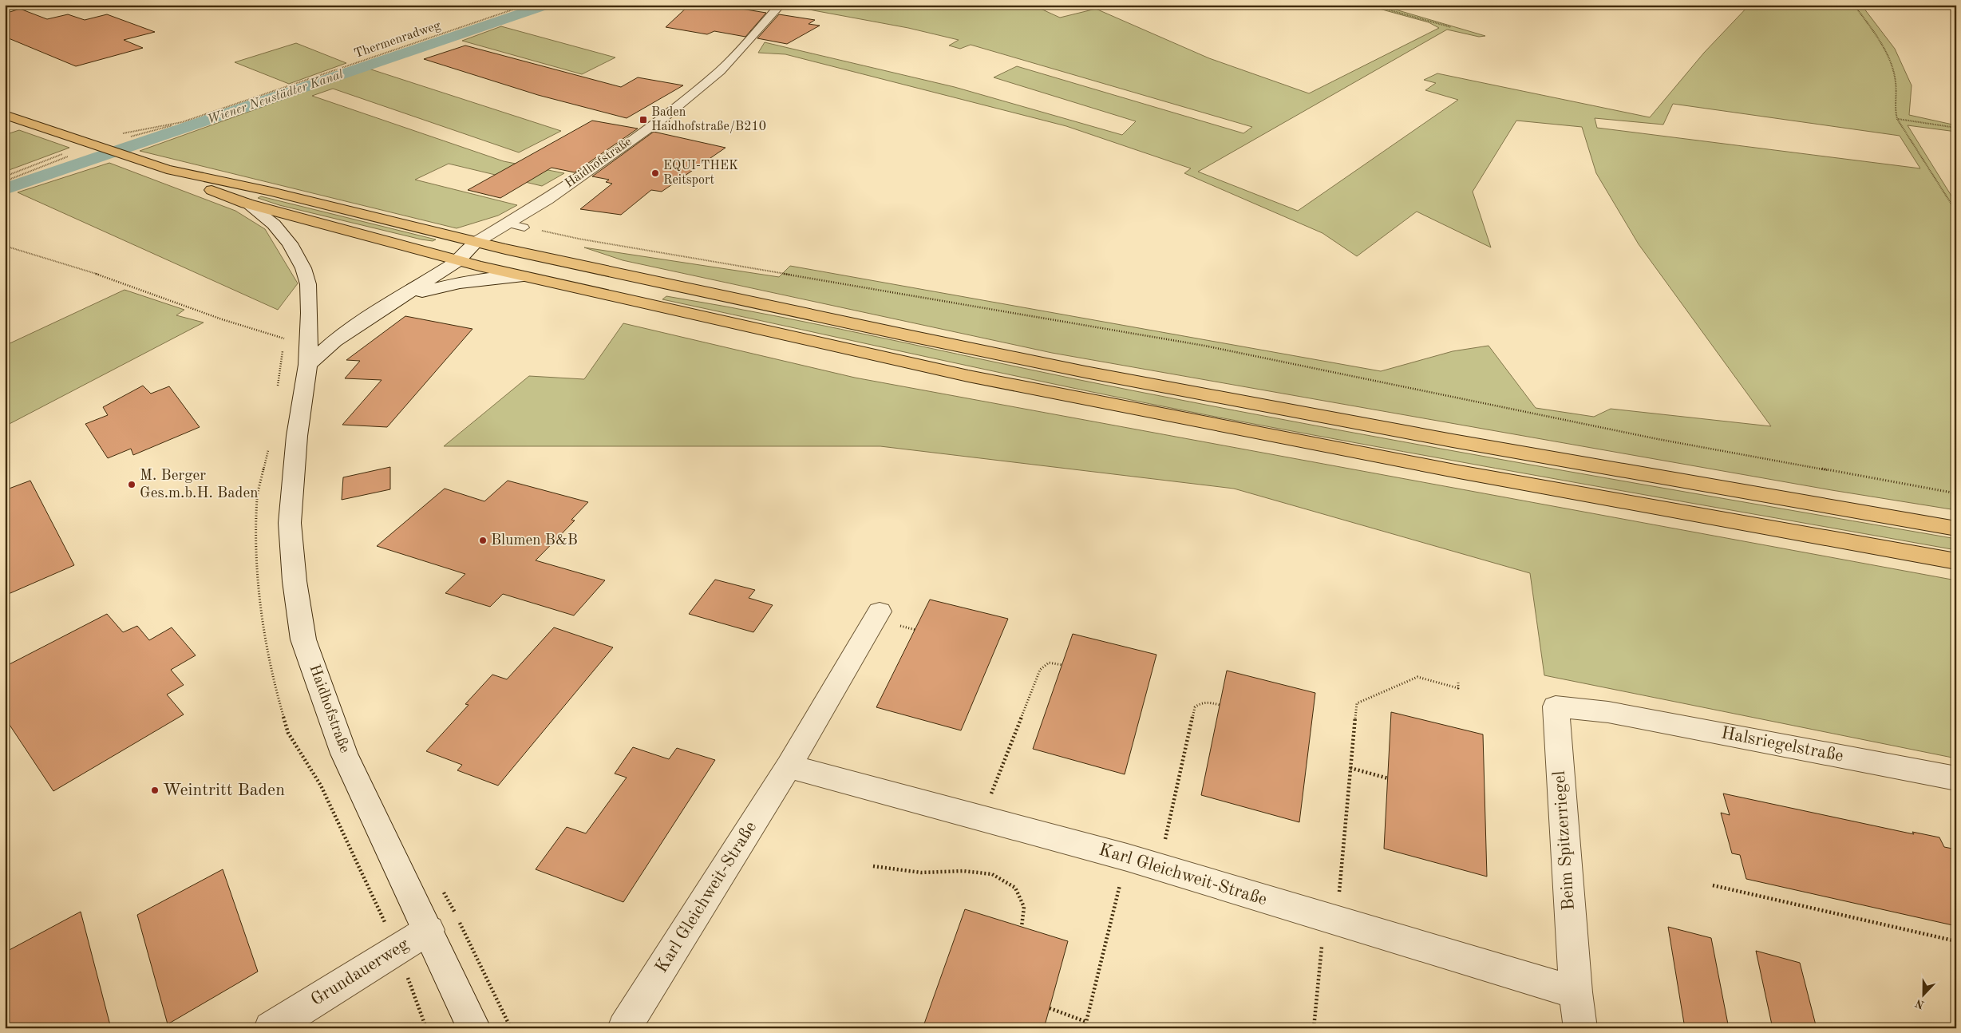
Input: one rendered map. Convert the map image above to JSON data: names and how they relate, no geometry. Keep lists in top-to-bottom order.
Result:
{
  "streets": {
    "street": [
      "Haidhofstraße",
      "Halsriegelstraße",
      "Beim Spitzerriegel",
      "Karl Gleichweit-Straße",
      "Grundauerweg"
    ],
    "path": ["Thermenradweg"]
  },
  "crossings": [
    ["Haidhofstraße", "Grundauerweg"],
    ["Halsriegelstraße", "Beim Spitzerriegel"],
    ["Beim Spitzerriegel", "Karl Gleichweit-Straße"]
  ],
  "water": ["Wiener Neustädter Kanal"],
  "places": {
    "transit": ["Baden Haidhofstraße/B210"],
    "other": [
      "EQUI-THEK Reitsport",
      "M. Berger Ges.m.b.H. Baden",
      "Blumen B&B",
      "Weintritt Baden"
    ]
  },
  "north": "bottom"
}
